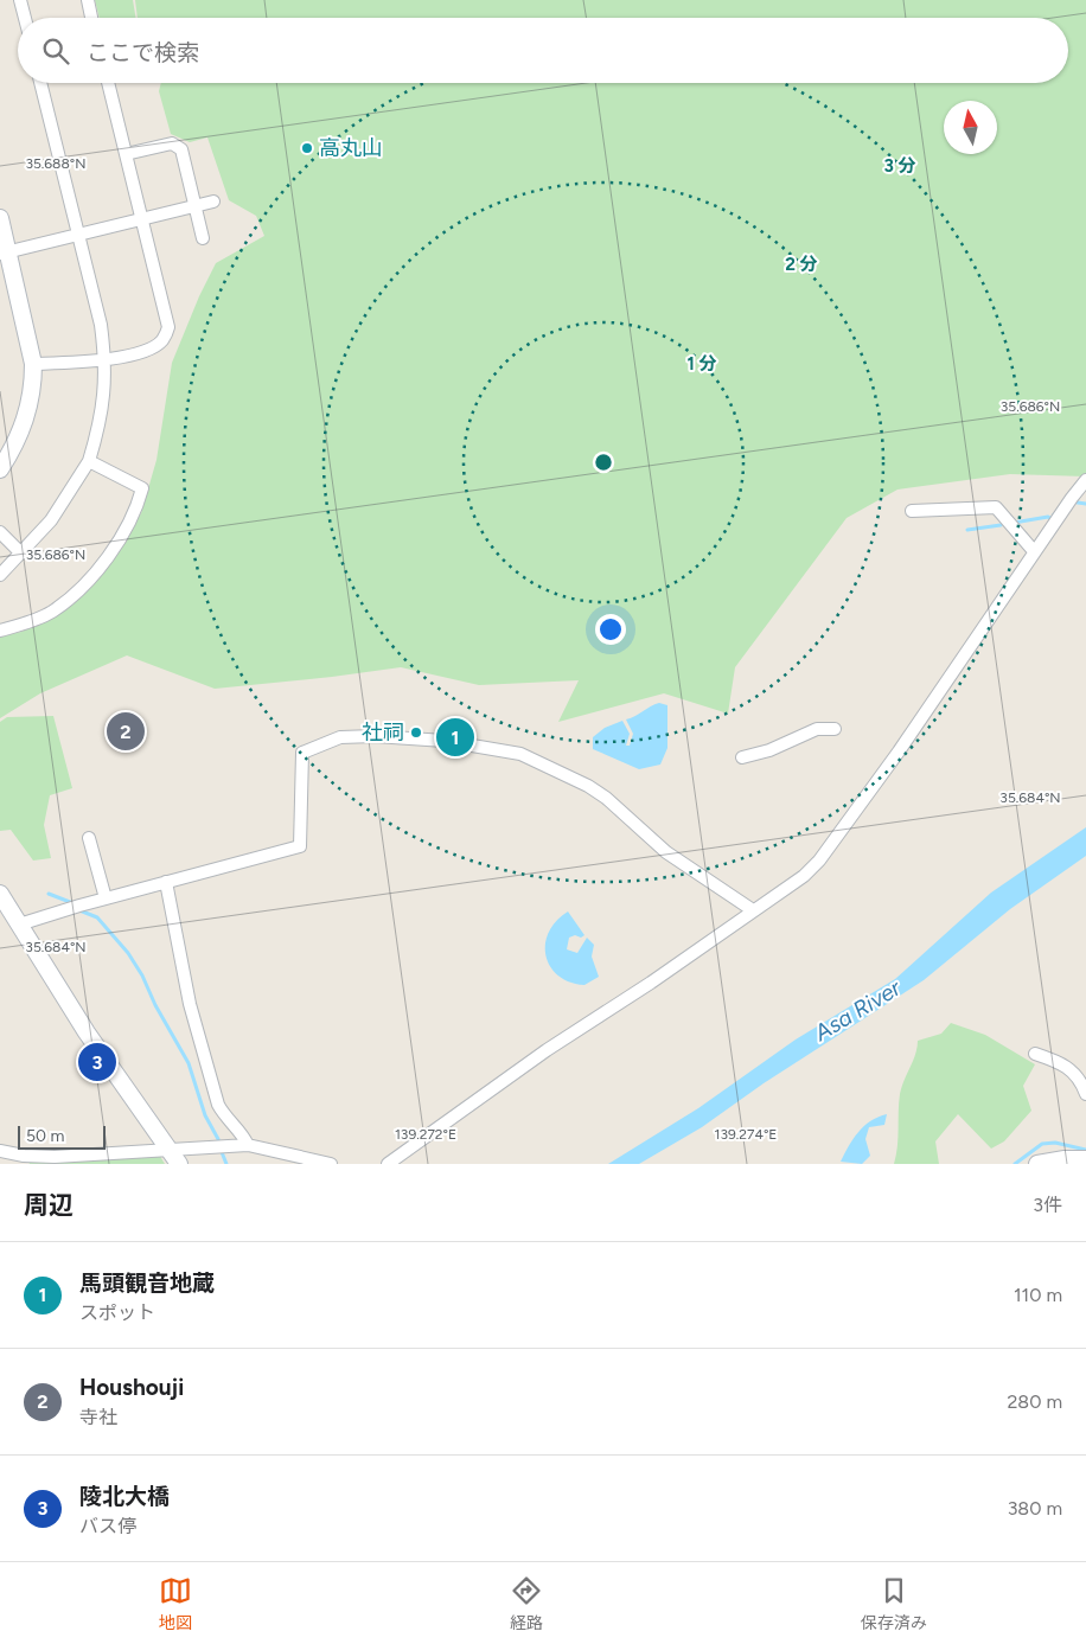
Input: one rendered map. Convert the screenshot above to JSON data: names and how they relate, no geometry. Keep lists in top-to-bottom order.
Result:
{
  "water": ["Asa River"],
  "places": ["高丸山", "社祠"],
  "scale_bar": "50 m",
  "north": "top",
  "page": {
    "search": "ここで検索",
    "pins": ["2", "1", "3"],
    "scale": "50 m",
    "heading": ["周辺", "3件"],
    "list": [
      {
        "mark": "1",
        "name": "馬頭観音地蔵",
        "note": "スポット",
        "value": "110 m"
      },
      {
        "mark": "2",
        "name": "Houshouji",
        "note": "寺社",
        "value": "280 m"
      },
      {
        "mark": "3",
        "name": "陵北大橋",
        "note": "バス停",
        "value": "380 m"
      }
    ],
    "nav": ["地図", "経路", "保存済み"]
  },
  "coordinates": [
    "35.688°N",
    "35.686°N",
    "35.684°N",
    "139.272°E",
    "139.274°E"
  ],
  "rings": ["3 分", "2 分", "1 分"]
}
